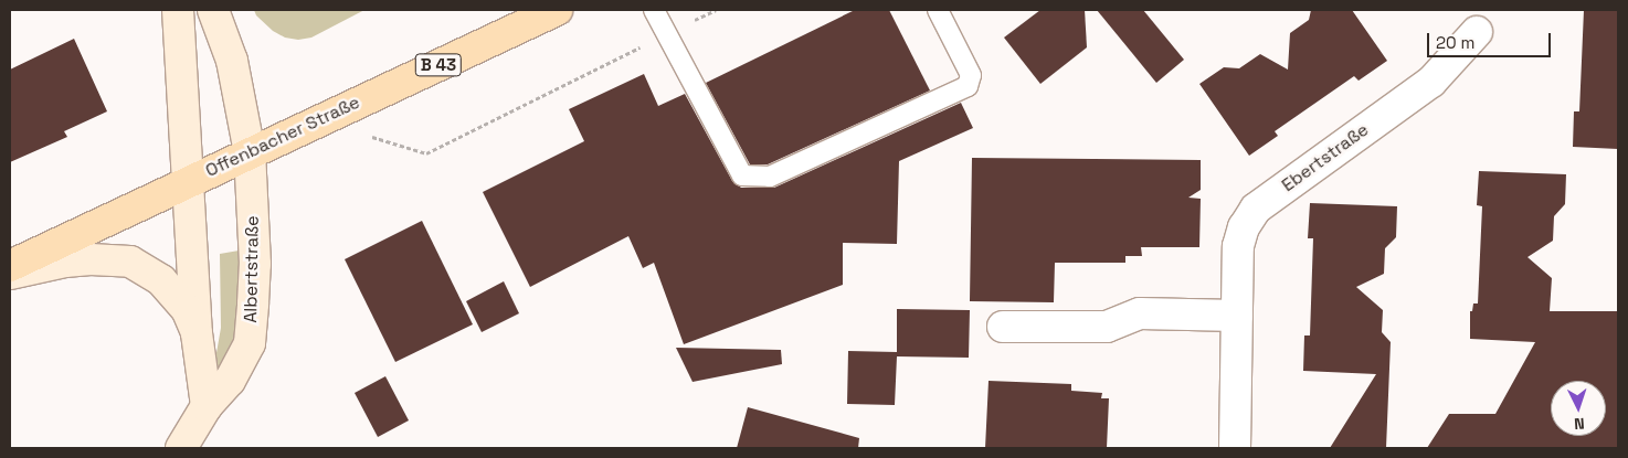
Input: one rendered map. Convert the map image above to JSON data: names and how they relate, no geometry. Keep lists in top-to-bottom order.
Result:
{
  "streets": {
    "main road": ["B 43", "Offenbacher Straße"],
    "street": ["Ebertstraße", "Albertstraße"]
  },
  "crossings": [
    ["Offenbacher Straße", "Albertstraße"]
  ],
  "scale_bar": "20 m",
  "north": "bottom"
}
